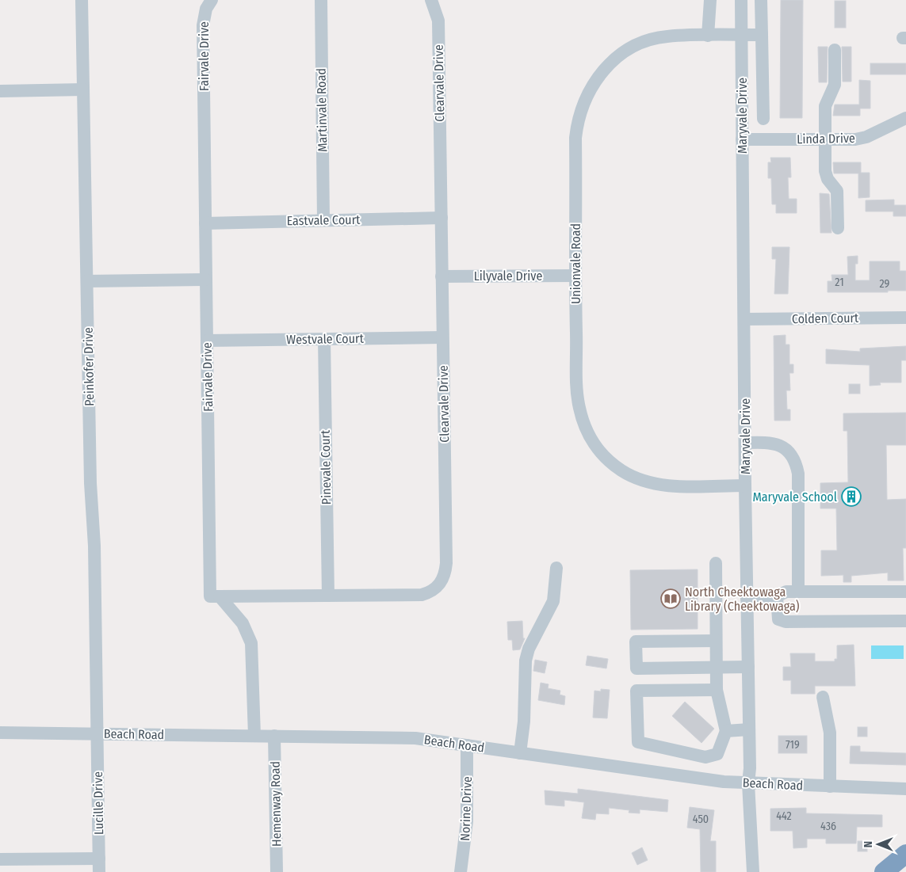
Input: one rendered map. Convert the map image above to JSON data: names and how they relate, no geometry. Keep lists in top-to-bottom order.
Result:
{
  "streets": {
    "street": [
      "Fairvale Drive",
      "Clearvale Drive",
      "Martinvale Road",
      "Maryvale Drive",
      "Linda Drive",
      "Eastvale Court",
      "Unionvale Road",
      "Lilyvale Drive",
      "Colden Court",
      "Westvale Court",
      "Peinkofer Drive",
      "Pinevale Court",
      "Beach Road",
      "Lucille Drive",
      "Hemenway Road",
      "Norine Drive"
    ]
  },
  "crossings": [
    ["Fairvale Drive", "Clearvale Drive"],
    ["Fairvale Drive", "Eastvale Court"],
    ["Fairvale Drive", "Westvale Court"],
    ["Fairvale Drive", "Beach Road"],
    ["Clearvale Drive", "Eastvale Court"],
    ["Clearvale Drive", "Lilyvale Drive"],
    ["Clearvale Drive", "Westvale Court"],
    ["Clearvale Drive", "Pinevale Court"],
    ["Martinvale Road", "Eastvale Court"],
    ["Maryvale Drive", "Linda Drive"],
    ["Maryvale Drive", "Unionvale Road"],
    ["Maryvale Drive", "Colden Court"],
    ["Maryvale Drive", "Beach Road"],
    ["Unionvale Road", "Lilyvale Drive"],
    ["Westvale Court", "Pinevale Court"],
    ["Peinkofer Drive", "Beach Road"],
    ["Peinkofer Drive", "Lucille Drive"],
    ["Beach Road", "Lucille Drive"],
    ["Beach Road", "Hemenway Road"],
    ["Beach Road", "Norine Drive"]
  ],
  "places": {
    "building": ["Maryvale School"],
    "library": ["North Cheektowaga Library (Cheektowaga)"]
  },
  "house_numbers": [
    "21",
    "29",
    "719",
    "442",
    "450",
    "436"
  ],
  "north": "left"
}
